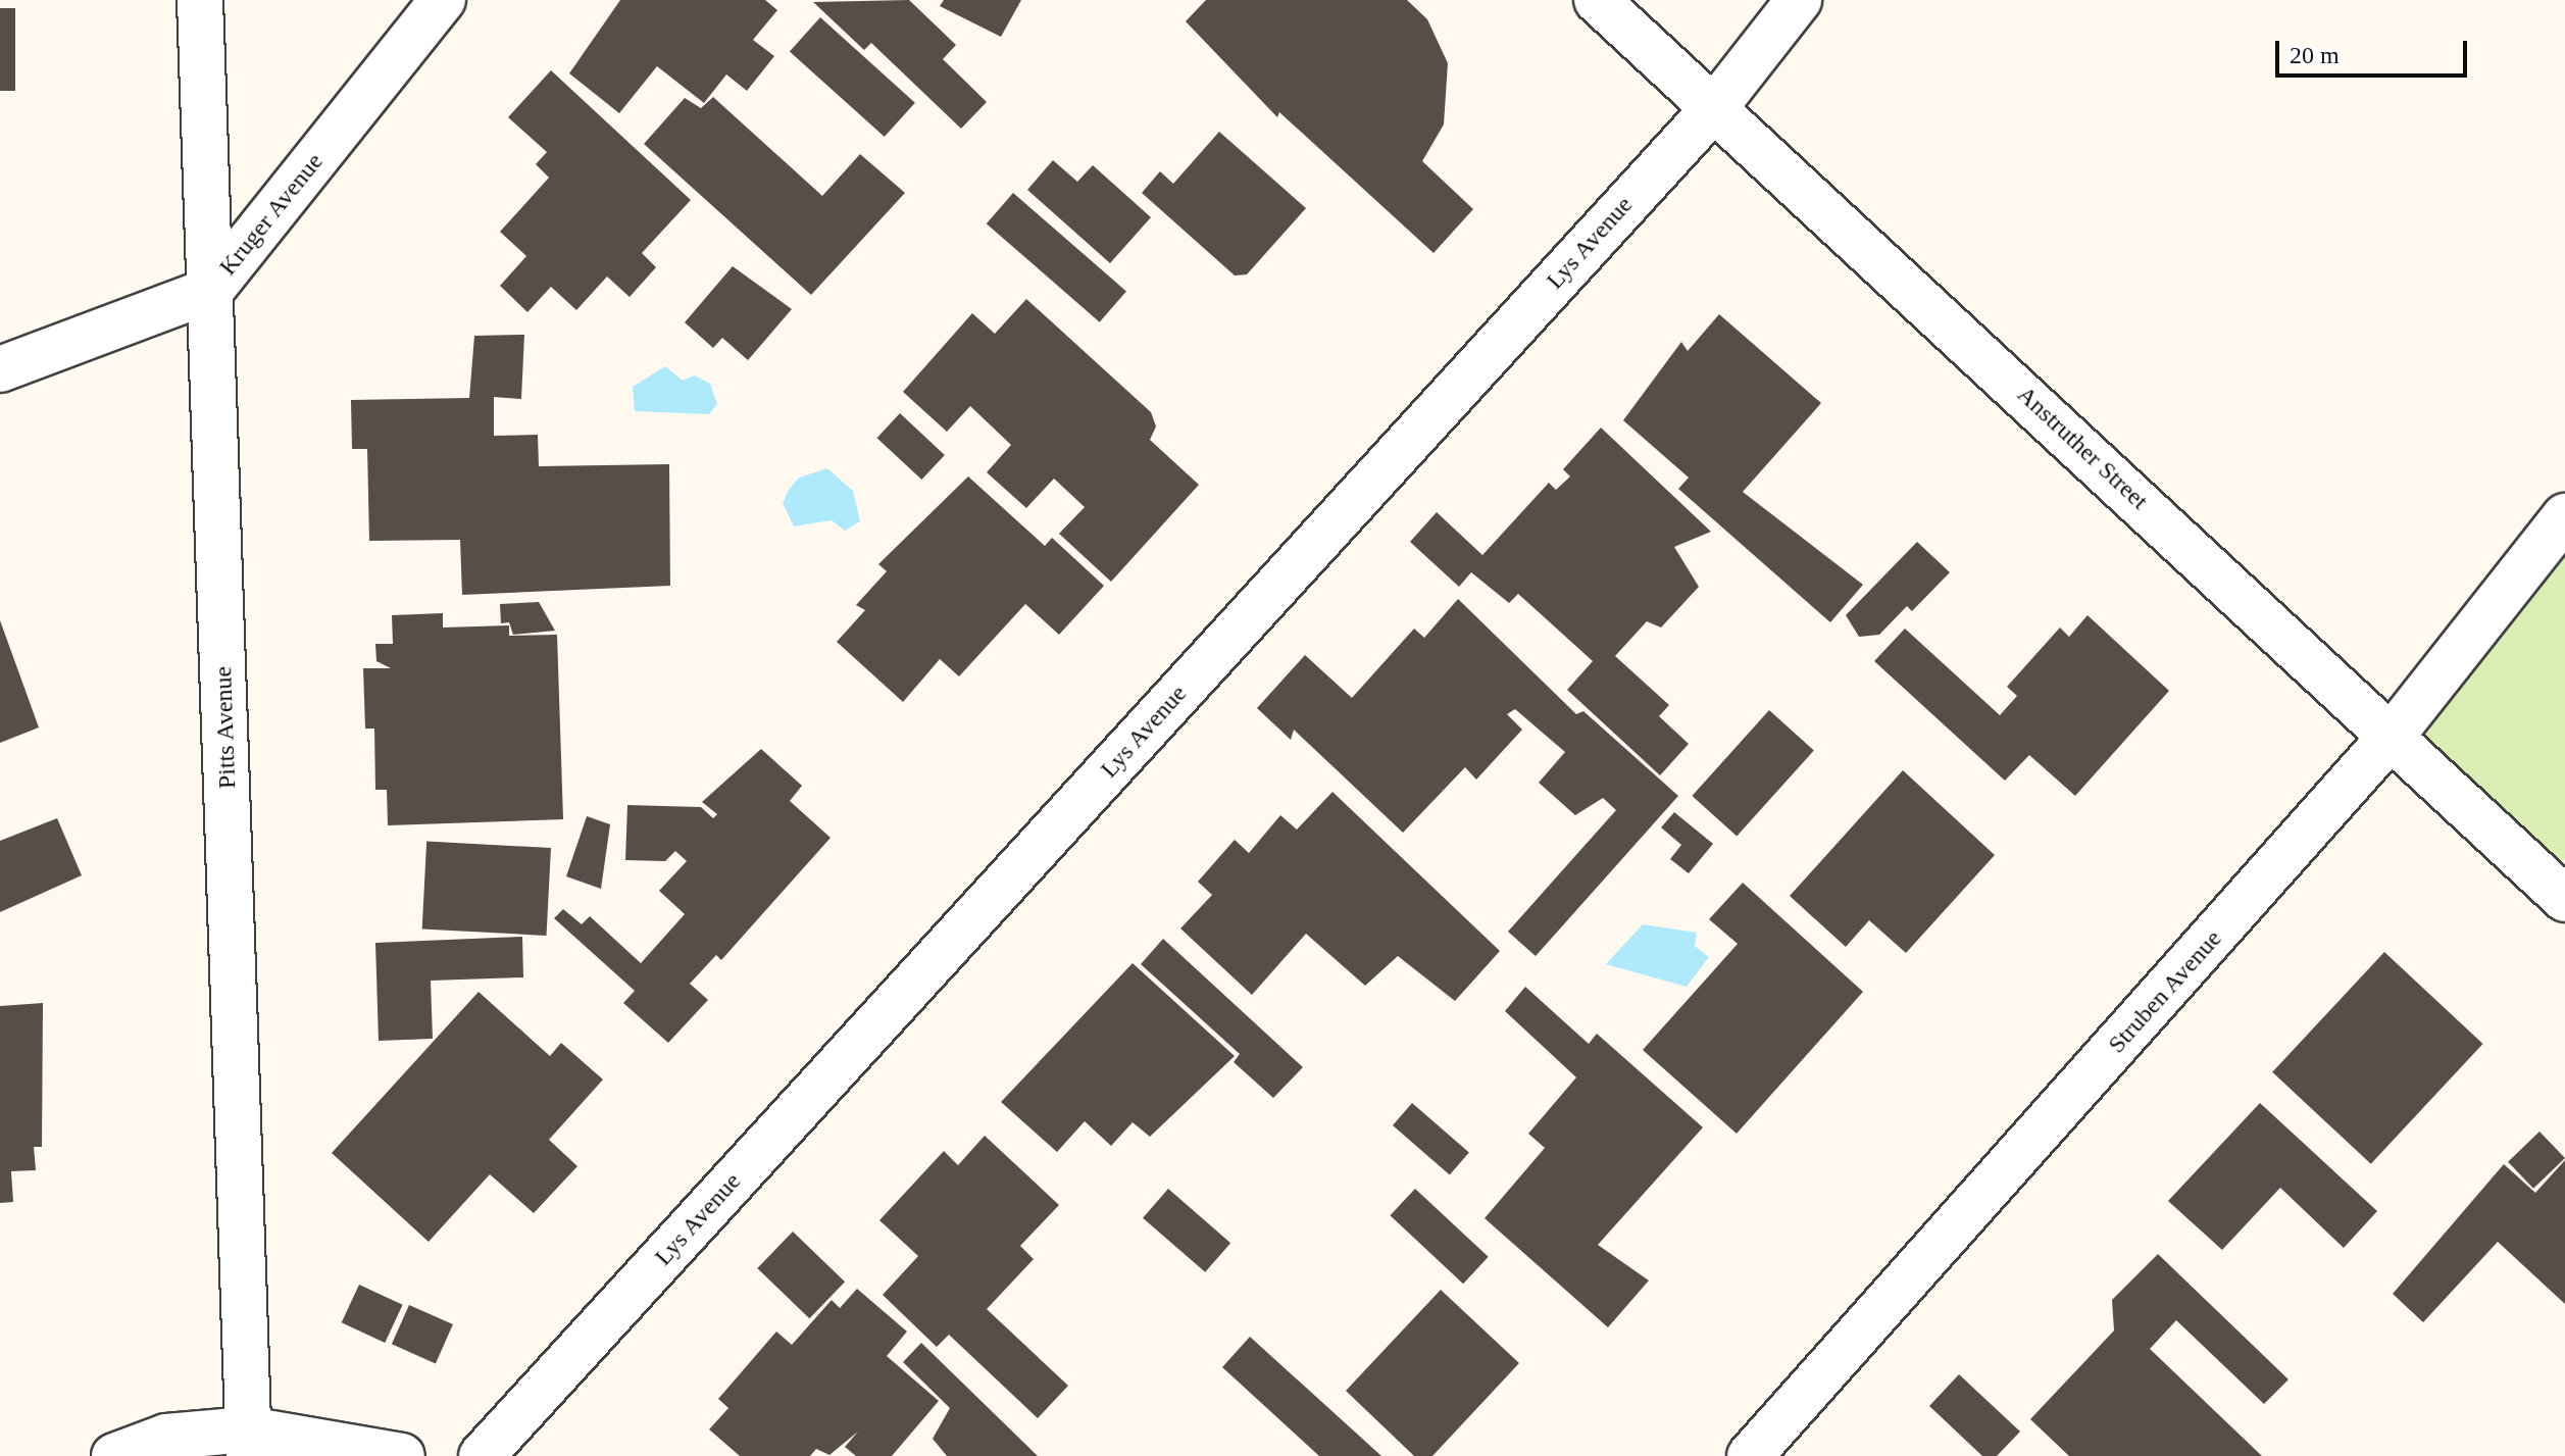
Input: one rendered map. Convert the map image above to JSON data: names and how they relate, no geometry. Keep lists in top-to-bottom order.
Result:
{
  "streets": {
    "street": [
      "Kruger Avenue",
      "Lys Avenue",
      "Anstruther Street",
      "Pitts Avenue",
      "Struben Avenue"
    ]
  },
  "crossings": [
    ["Kruger Avenue", "Pitts Avenue"],
    ["Lys Avenue", "Anstruther Street"],
    ["Anstruther Street", "Struben Avenue"]
  ],
  "scale_bar": "20 m"
}
